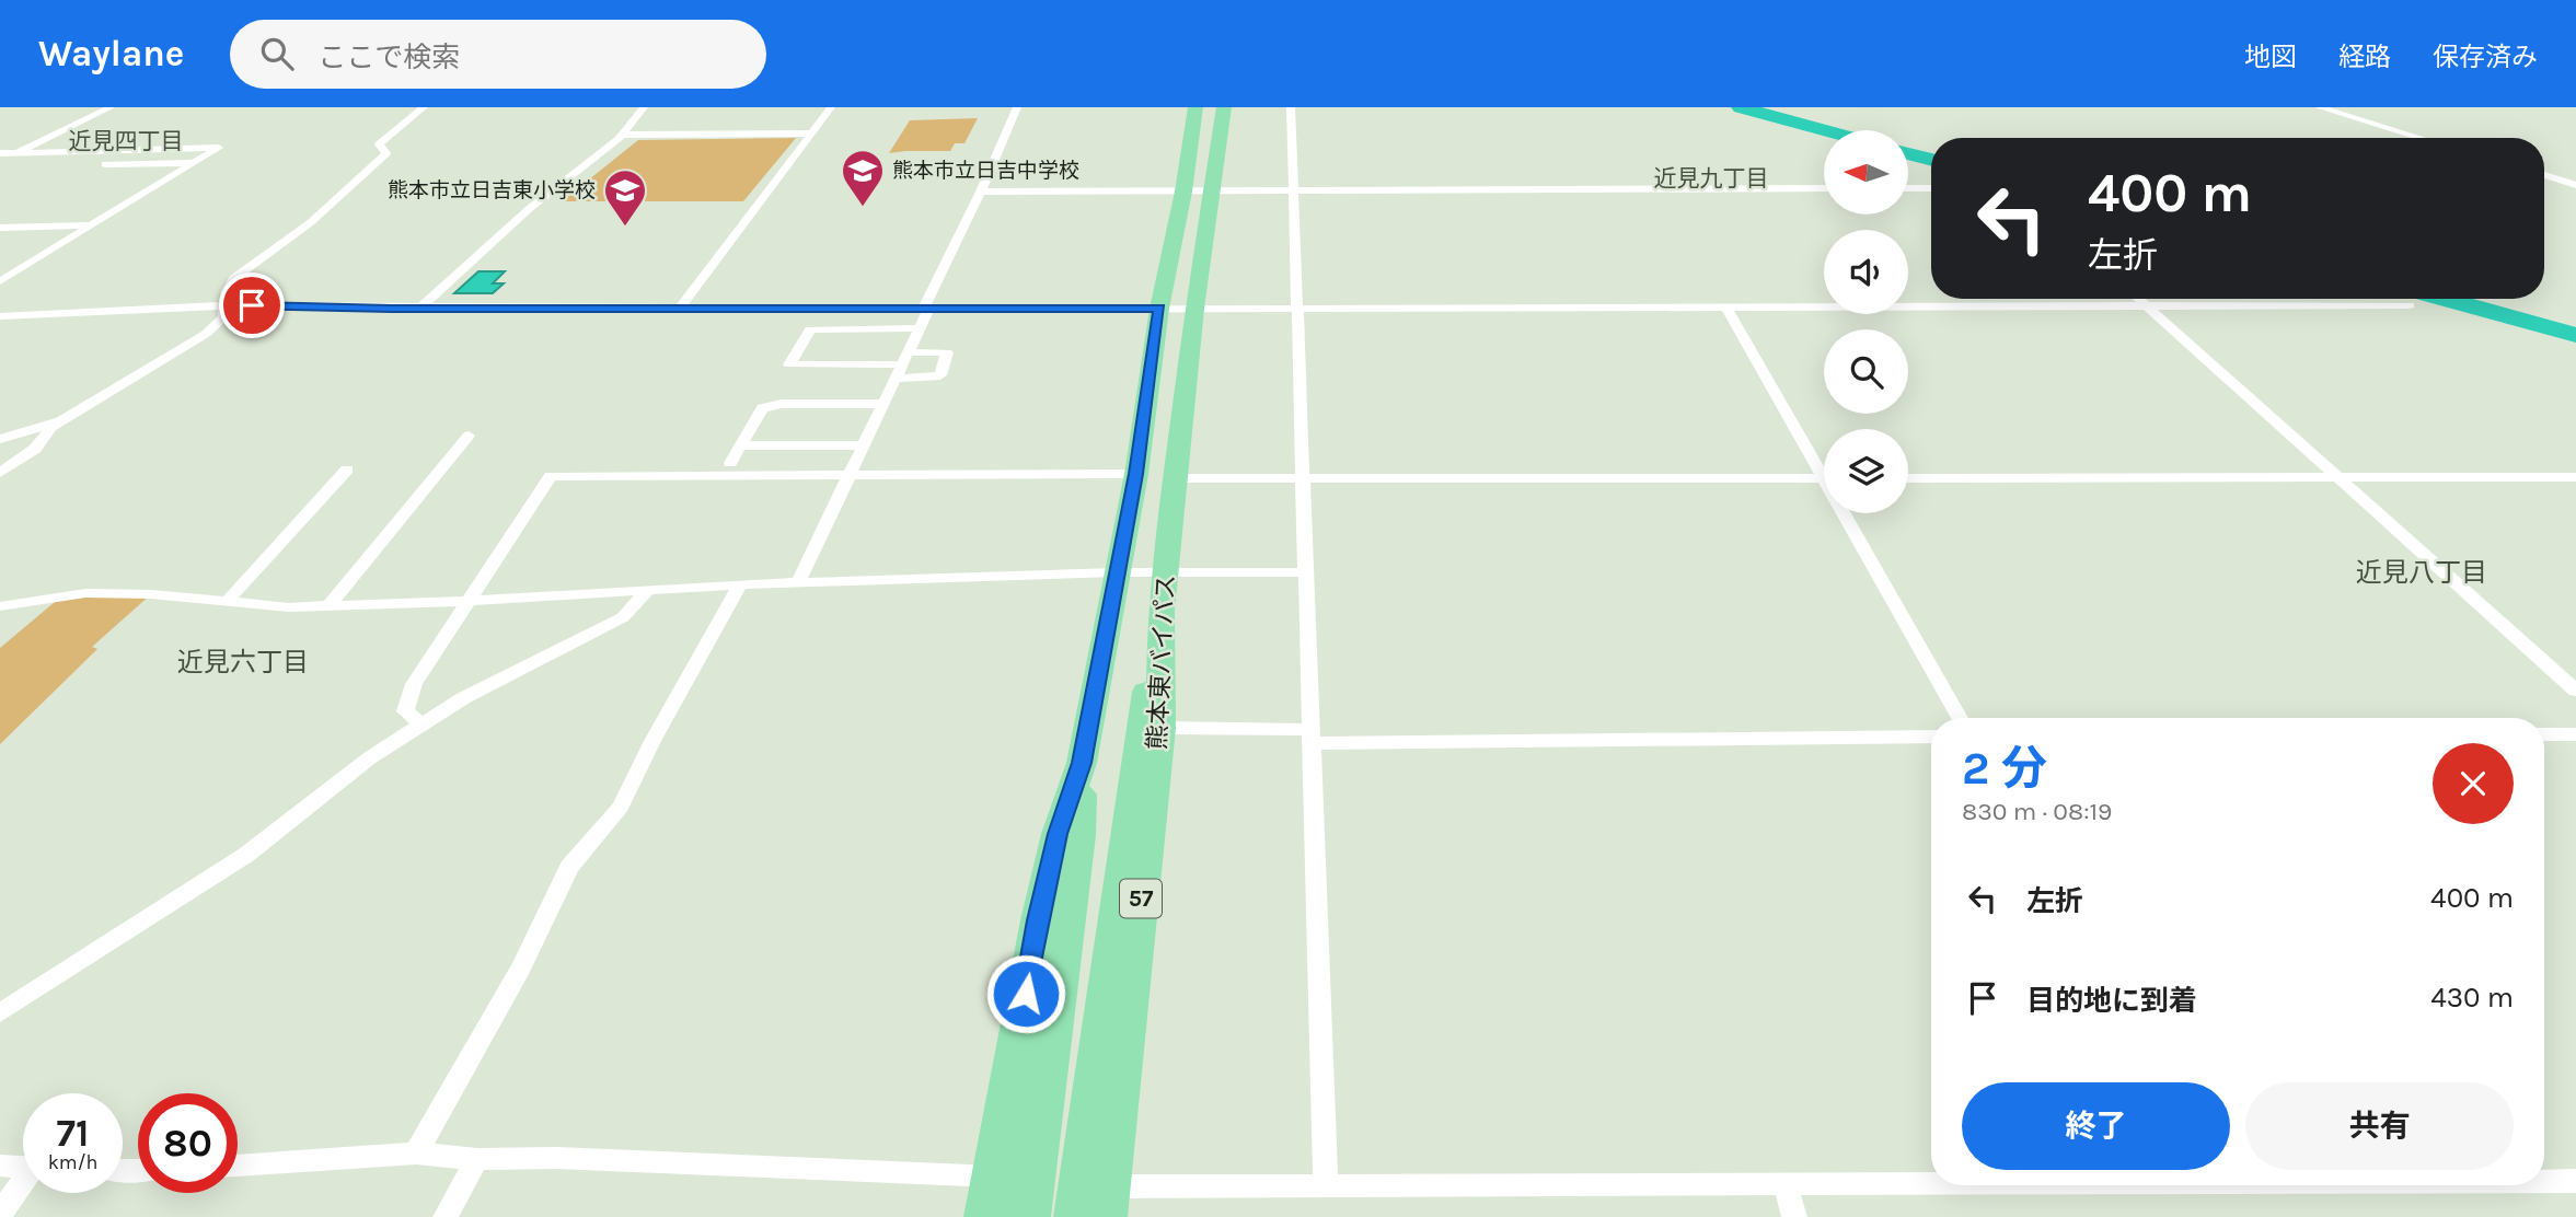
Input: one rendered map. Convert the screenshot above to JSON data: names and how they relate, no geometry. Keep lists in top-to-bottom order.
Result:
{
  "streets": {
    "highway": ["熊本東バイパス", "57"]
  },
  "districts": [
    "近見四丁目",
    "近見九丁目",
    "近見八丁目",
    "近見六丁目"
  ],
  "places": {
    "school or university": ["熊本市立日吉中学校", "熊本市立日吉東小学校"]
  },
  "north": "left",
  "page": {
    "header": "Waylane",
    "search": "ここで検索",
    "nav": ["地図", "経路", "保存済み"],
    "turn": ["400 m", "左折"],
    "heading": ["2 分", "830 m · 08:19"],
    "list": [
      {
        "name": "左折",
        "value": "400 m"
      },
      {
        "name": "目的地に到着",
        "value": "430 m"
      }
    ],
    "buttons": ["終了", "共有"],
    "speed": "71 km/h",
    "limit": "80"
  }
}
